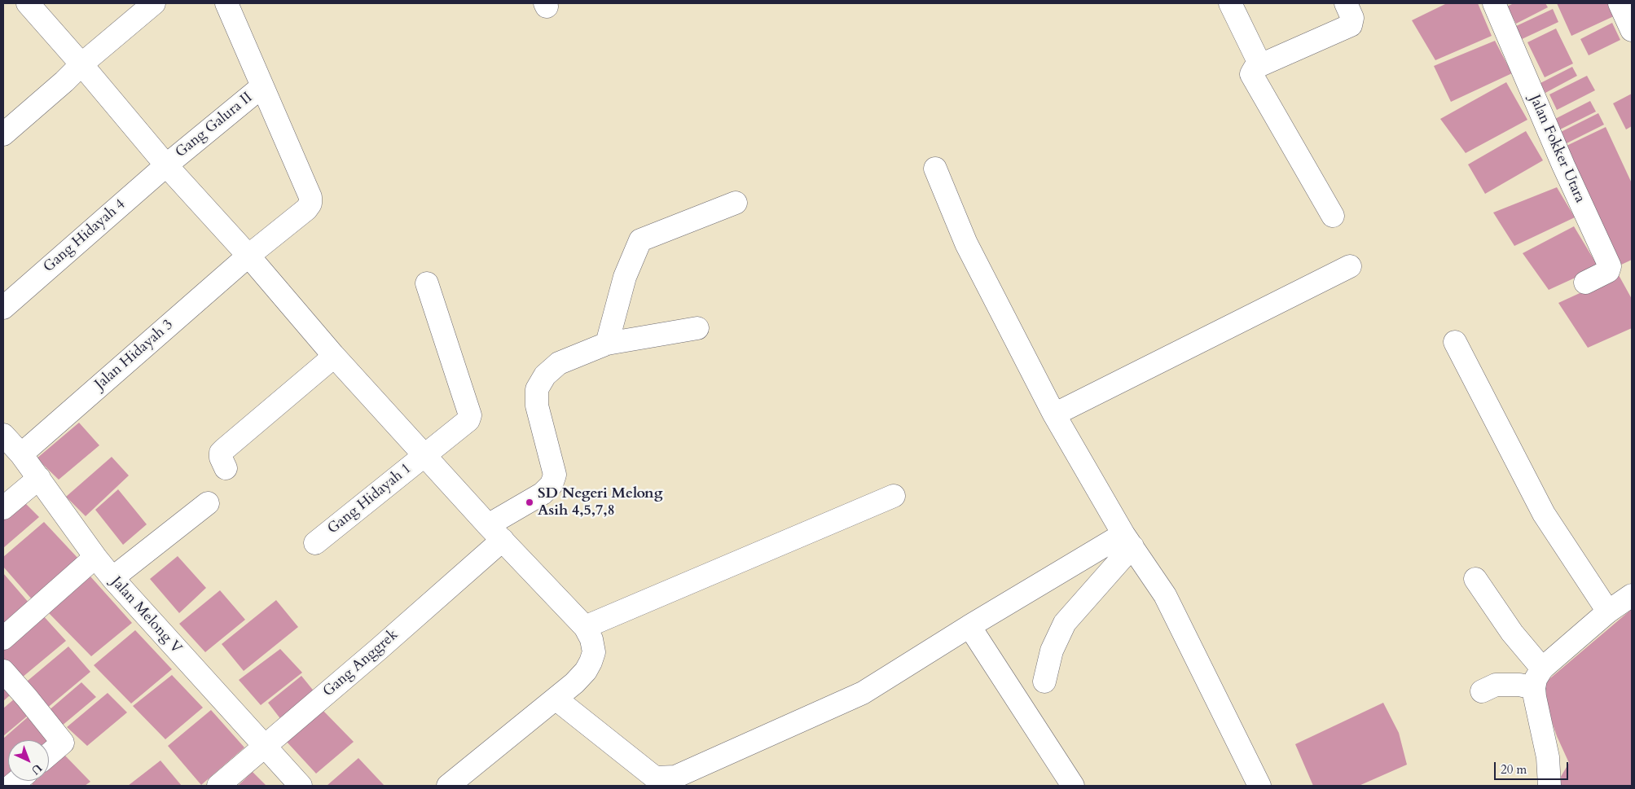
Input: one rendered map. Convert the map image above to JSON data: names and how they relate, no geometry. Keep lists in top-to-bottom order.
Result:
{
  "streets": {
    "street": [
      "Gang Galura II",
      "Jalan Fokker Utara",
      "Gang Hidayah 4",
      "Jalan Hidayah 3",
      "Gang Hidayah 1",
      "Jalan Melong V",
      "Gang Anggrek"
    ]
  },
  "crossings": [
    ["Gang Galura II", "Gang Hidayah 4"],
    ["Gang Galura II", "Jalan Hidayah 3"],
    ["Jalan Hidayah 3", "Jalan Melong V"],
    ["Jalan Melong V", "Gang Anggrek"]
  ],
  "places": ["SD Negeri Melong Asih 4,5,7,8"],
  "scale_bar": "20 m",
  "north": "bottom right"
}
